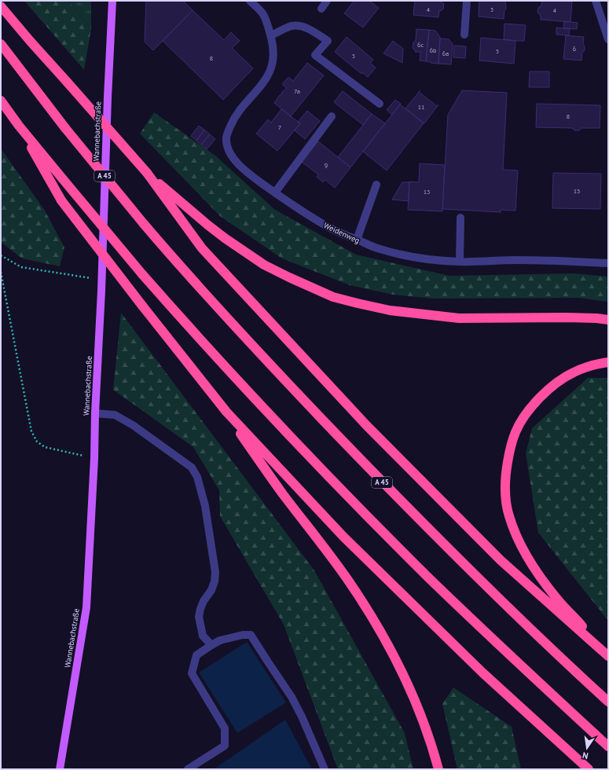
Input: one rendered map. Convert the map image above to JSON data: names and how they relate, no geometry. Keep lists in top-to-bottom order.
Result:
{
  "streets": {
    "highway": ["A 45"],
    "main road": ["Wannebachstraße"],
    "street": ["Weidenweg"]
  },
  "house_numbers": [
    "4",
    "3",
    "4",
    "6c",
    "6",
    "6b",
    "5",
    "6a",
    "5",
    "8",
    "7a",
    "11",
    "8",
    "7",
    "9",
    "15",
    "13"
  ],
  "north": "bottom"
}
